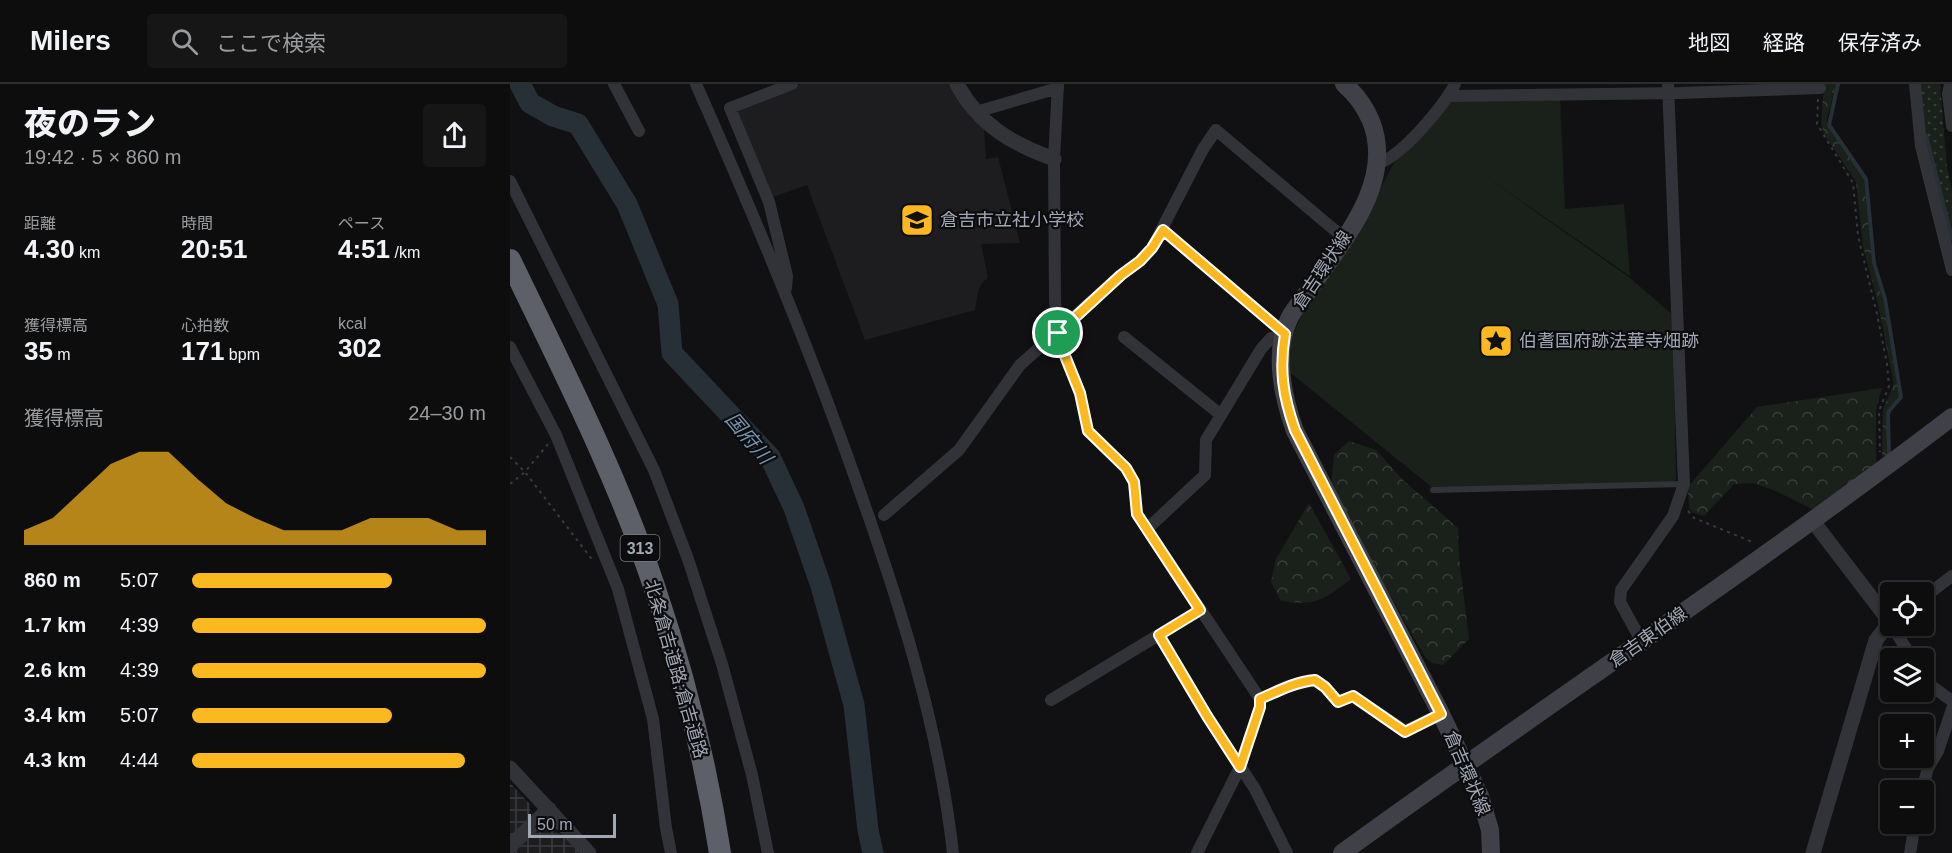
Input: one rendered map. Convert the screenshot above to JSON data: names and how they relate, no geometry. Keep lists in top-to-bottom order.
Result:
{
  "streets": {
    "highway": ["313", "北条倉吉道路;倉吉道路"],
    "main road": ["倉吉環状線", "倉吉東伯線"]
  },
  "crossings": [
    ["倉吉環状線", "倉吉東伯線"]
  ],
  "water": ["国府川"],
  "places": {
    "school or university": ["倉吉市立社小学校"],
    "place": ["伯耆国府跡法華寺畑跡"]
  },
  "scale_bar": "50 m",
  "page": {
    "header": "Milers",
    "search": "ここで検索",
    "nav": ["地図", "経路", "保存済み"],
    "heading": ["夜のラン", "19:42 · 5 × 860 m"],
    "stats": [
      ["距離", "4.30 km"],
      ["時間", "20:51"],
      ["ペース", "4:51 /km"],
      ["獲得標高", "35 m"],
      ["心拍数", "171 bpm"],
      ["kcal", "302"]
    ],
    "chart": ["獲得標高", "24–30 m"],
    "list": [
      {
        "name": "860 m",
        "note": "5:07"
      },
      {
        "name": "1.7 km",
        "note": "4:39"
      },
      {
        "name": "2.6 km",
        "note": "4:39"
      },
      {
        "name": "3.4 km",
        "note": "5:07"
      },
      {
        "name": "4.3 km",
        "note": "4:44"
      }
    ],
    "map_buttons": ["+", "−"],
    "scale": "50 m"
  }
}
